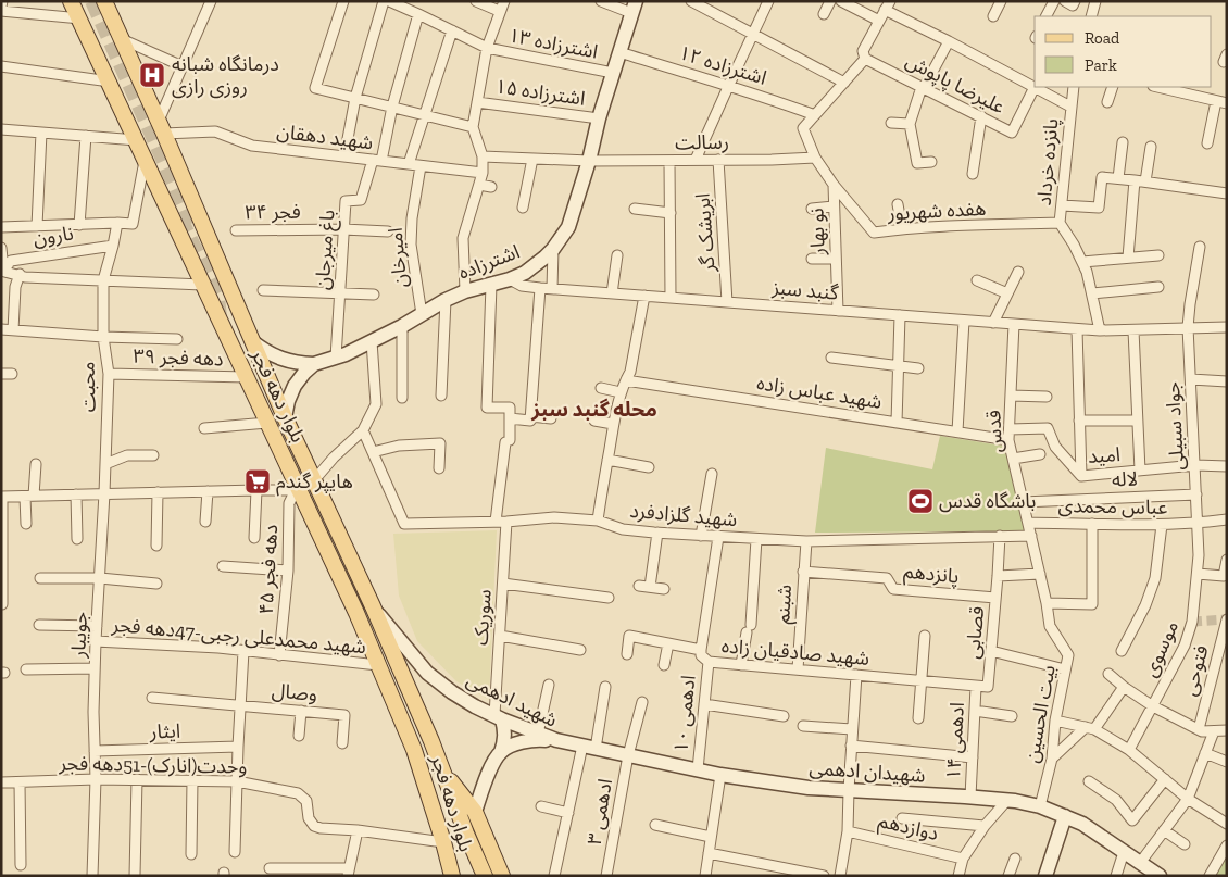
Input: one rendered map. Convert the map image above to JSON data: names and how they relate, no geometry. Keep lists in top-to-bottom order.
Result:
{
  "streets": {
    "main road": ["بلوار دهه فجر"],
    "street": [
      "اشترزاده ۱۳",
      "اشترزاده ۱۲",
      "علیرضا پاپوش",
      "اشترزاده ۱۵",
      "شهید دهقان",
      "رسالت",
      "پانزده خرداد",
      "هفده شهریور",
      "فجر ۳۴",
      "نو بهار",
      "ابریشک گر",
      "نارون",
      "باغ میرجان",
      "امیرخان",
      "اشترزاده",
      "گنبد سبز",
      "دهه فجر ۳۹",
      "محبت",
      "شهید عباس زاده",
      "جواد سبیلی",
      "قدس",
      "امید",
      "لاله",
      "عباس محمدی",
      "شهید گلزادفرد",
      "دهه فجر ۴۵",
      "پانزدهم",
      "شبنم",
      "سوریک",
      "قصابی",
      "جویبار",
      "شهید محمدعلی رجبی-47دهه فجر",
      "موسوی",
      "شهید صادقیان زاده",
      "فتوحی",
      "وصال",
      "شهید ادهمی",
      "ادهمی ۱۰",
      "بیت الحسین",
      "ایثار",
      "ادهمی ۱۴",
      "وحدت(انارک)-51دهه فجر",
      "شهیدان ادهمی",
      "ادهمی ۳",
      "دوازدهم"
    ]
  },
  "crossings": [
    ["اشترزاده ۱۳", "اشترزاده"],
    ["اشترزاده ۱۲", "هفده شهریور"],
    ["اشترزاده ۱۲", "اشترزاده"],
    ["علیرضا پاپوش", "هفده شهریور"],
    ["اشترزاده ۱۵", "اشترزاده"],
    ["شهید دهقان", "باغ میرجان"],
    ["شهید دهقان", "امیرخان"],
    ["شهید دهقان", "بلوار دهه فجر"],
    ["رسالت", "هفده شهریور"],
    ["رسالت", "ابریشک گر"],
    ["رسالت", "اشترزاده"],
    ["پانزده خرداد", "هفده شهریور"],
    ["پانزده خرداد", "گنبد سبز"],
    ["هفده شهریور", "نو بهار"],
    ["فجر ۳۴", "باغ میرجان"],
    ["نو بهار", "گنبد سبز"],
    ["ابریشک گر", "گنبد سبز"],
    ["نارون", "محبت"],
    ["باغ میرجان", "اشترزاده"],
    ["امیرخان", "اشترزاده"],
    ["اشترزاده", "گنبد سبز"],
    ["اشترزاده", "بلوار دهه فجر"],
    ["گنبد سبز", "جواد سبیلی"],
    ["گنبد سبز", "قدس"],
    ["دهه فجر ۳۹", "محبت"],
    ["دهه فجر ۳۹", "بلوار دهه فجر"],
    ["محبت", "جویبار"],
    ["شهید عباس زاده", "قدس"],
    ["بلوار دهه فجر", "دهه فجر ۴۵"],
    ["بلوار دهه فجر", "شهید محمدعلی رجبی-47دهه فجر"],
    ["بلوار دهه فجر", "شهید ادهمی"],
    ["بلوار دهه فجر", "وحدت(انارک)-51دهه فجر"],
    ["جواد سبیلی", "امید"],
    ["جواد سبیلی", "لاله"],
    ["جواد سبیلی", "عباس محمدی"],
    ["جواد سبیلی", "موسوی"],
    ["قدس", "امید"],
    ["قدس", "لاله"],
    ["قدس", "عباس محمدی"],
    ["قدس", "شهید گلزادفرد"],
    ["قدس", "بیت الحسین"],
    ["عباس محمدی", "موسوی"],
    ["شهید گلزادفرد", "شبنم"],
    ["شهید گلزادفرد", "سوریک"],
    ["شهید گلزادفرد", "قصابی"],
    ["شهید گلزادفرد", "شهید صادقیان زاده"],
    ["شهید گلزادفرد", "بیت الحسین"],
    ["دهه فجر ۴۵", "شهید محمدعلی رجبی-47دهه فجر"],
    ["پانزدهم", "شبنم"],
    ["پانزدهم", "قصابی"],
    ["شبنم", "شهید صادقیان زاده"],
    ["سوریک", "شهید ادهمی"],
    ["قصابی", "شهید صادقیان زاده"],
    ["قصابی", "ادهمی ۱۴"],
    ["جویبار", "شهید محمدعلی رجبی-47دهه فجر"],
    ["جویبار", "ایثار"],
    ["جویبار", "وحدت(انارک)-51دهه فجر"],
    ["شهید صادقیان زاده", "ادهمی ۱۰"],
    ["شهید صادقیان زاده", "ادهمی ۱۴"],
    ["شهید ادهمی", "شهیدان ادهمی"],
    ["ادهمی ۱۰", "شهیدان ادهمی"],
    ["بیت الحسین", "شهیدان ادهمی"],
    ["ادهمی ۱۴", "شهیدان ادهمی"],
    ["شهیدان ادهمی", "ادهمی ۳"]
  ],
  "districts": ["محله گنبد سبز"],
  "places": {
    "hospital": ["درمانگاه شبانه روزی رازی"],
    "supermarket": ["هایپر گندم"],
    "sports": ["باشگاه قدس"]
  },
  "legend": ["Road", "Park"]
}
